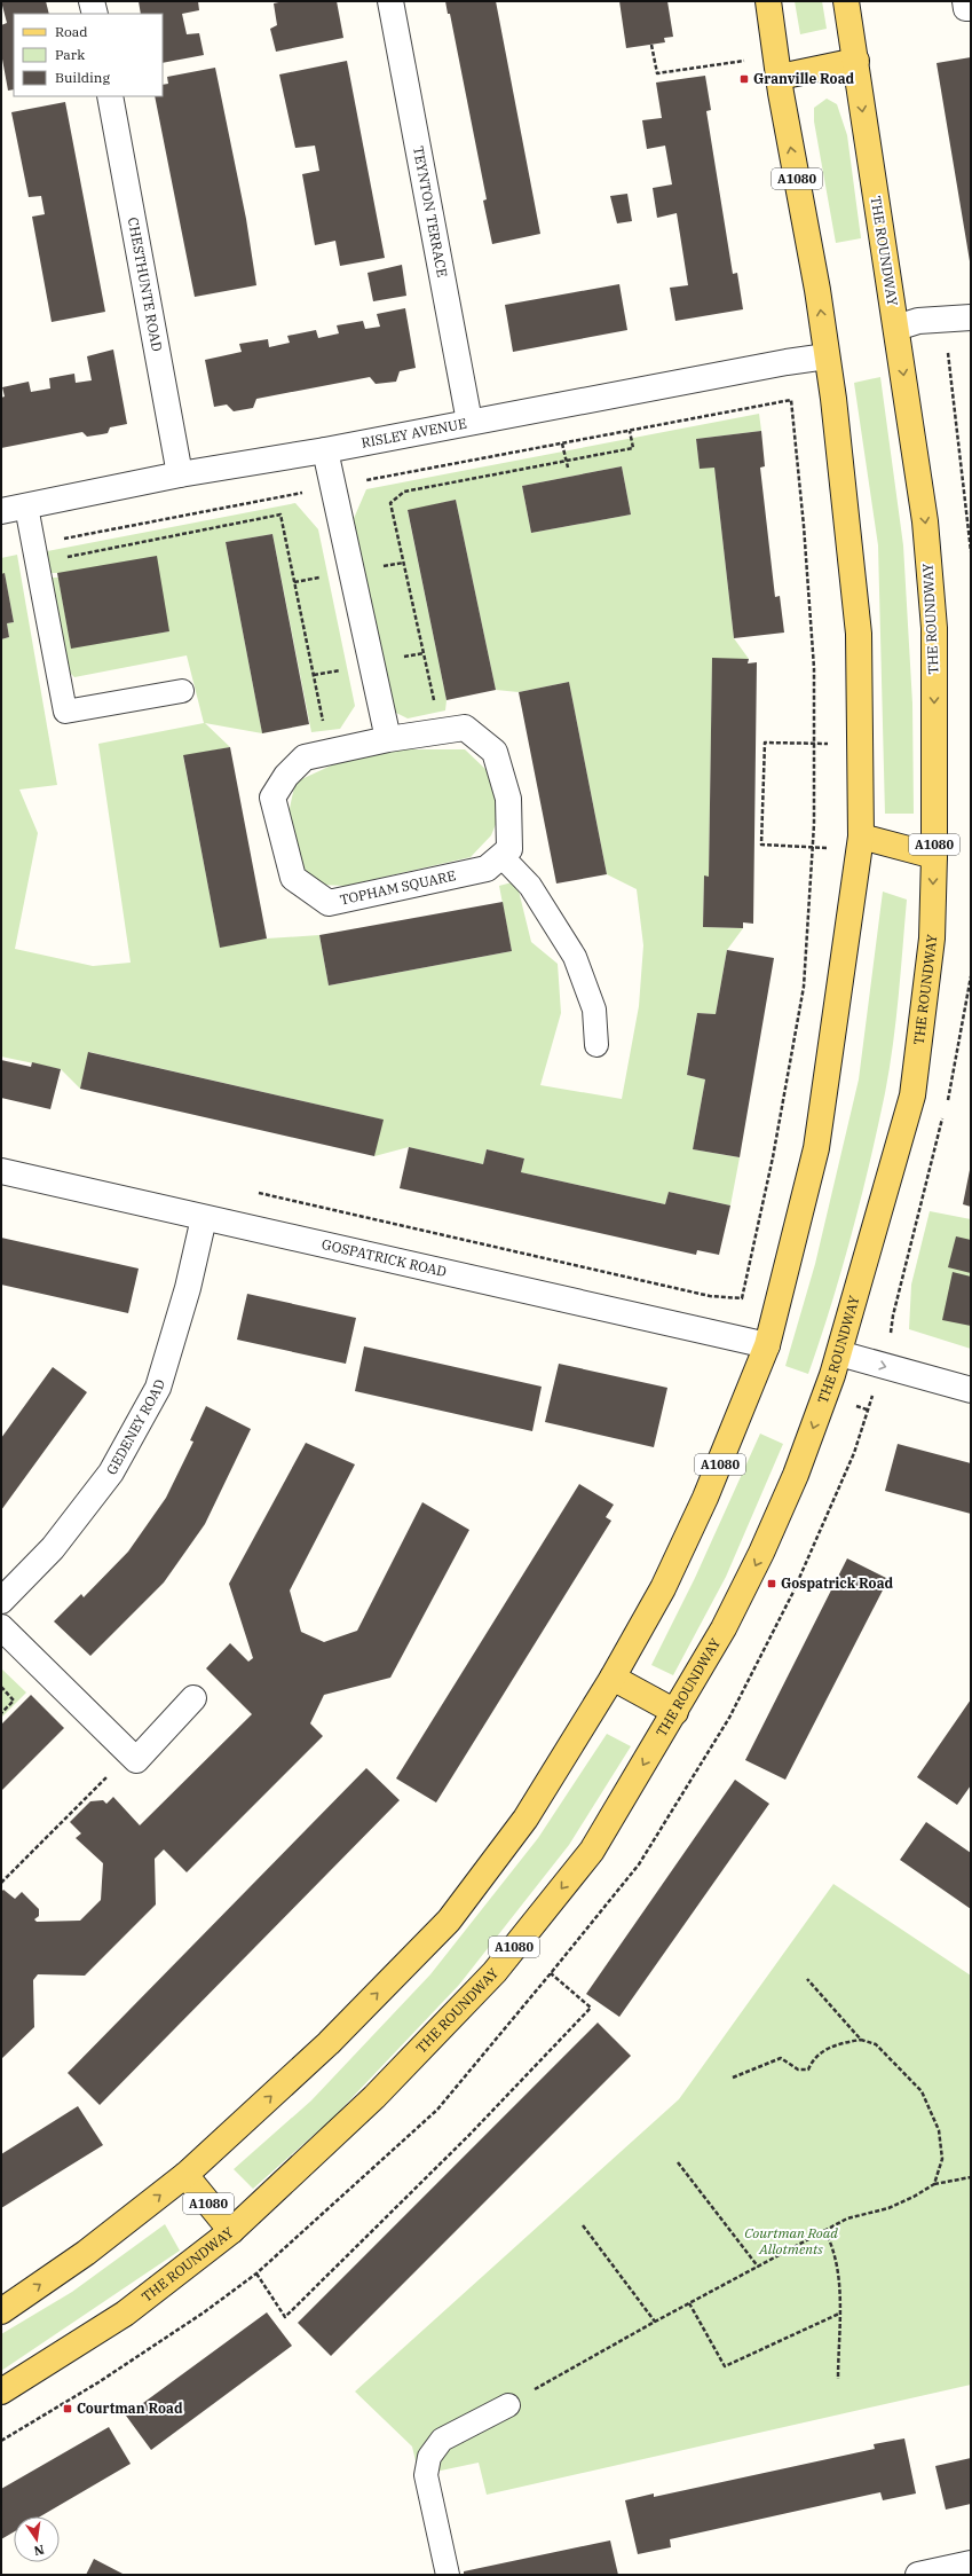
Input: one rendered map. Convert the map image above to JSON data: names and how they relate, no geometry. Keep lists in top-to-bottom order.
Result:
{
  "streets": {
    "main road": ["A1080", "THE ROUNDWAY"],
    "street": [
      "TEYNTON TERRACE",
      "CHESTHUNTE ROAD",
      "RISLEY AVENUE",
      "TOPHAM SQUARE",
      "GOSPATRICK ROAD",
      "GEDENEY ROAD"
    ]
  },
  "crossings": [
    ["A1080", "THE ROUNDWAY"],
    ["A1080", "RISLEY AVENUE"],
    ["A1080", "GOSPATRICK ROAD"],
    ["TEYNTON TERRACE", "RISLEY AVENUE"],
    ["CHESTHUNTE ROAD", "RISLEY AVENUE"],
    ["GOSPATRICK ROAD", "GEDENEY ROAD"]
  ],
  "parks": ["Courtman Road Allotments"],
  "places": {
    "transit": ["Granville Road", "Gospatrick Road", "Courtman Road"]
  },
  "legend": ["Road", "Park", "Building"],
  "north": "bottom"
}
